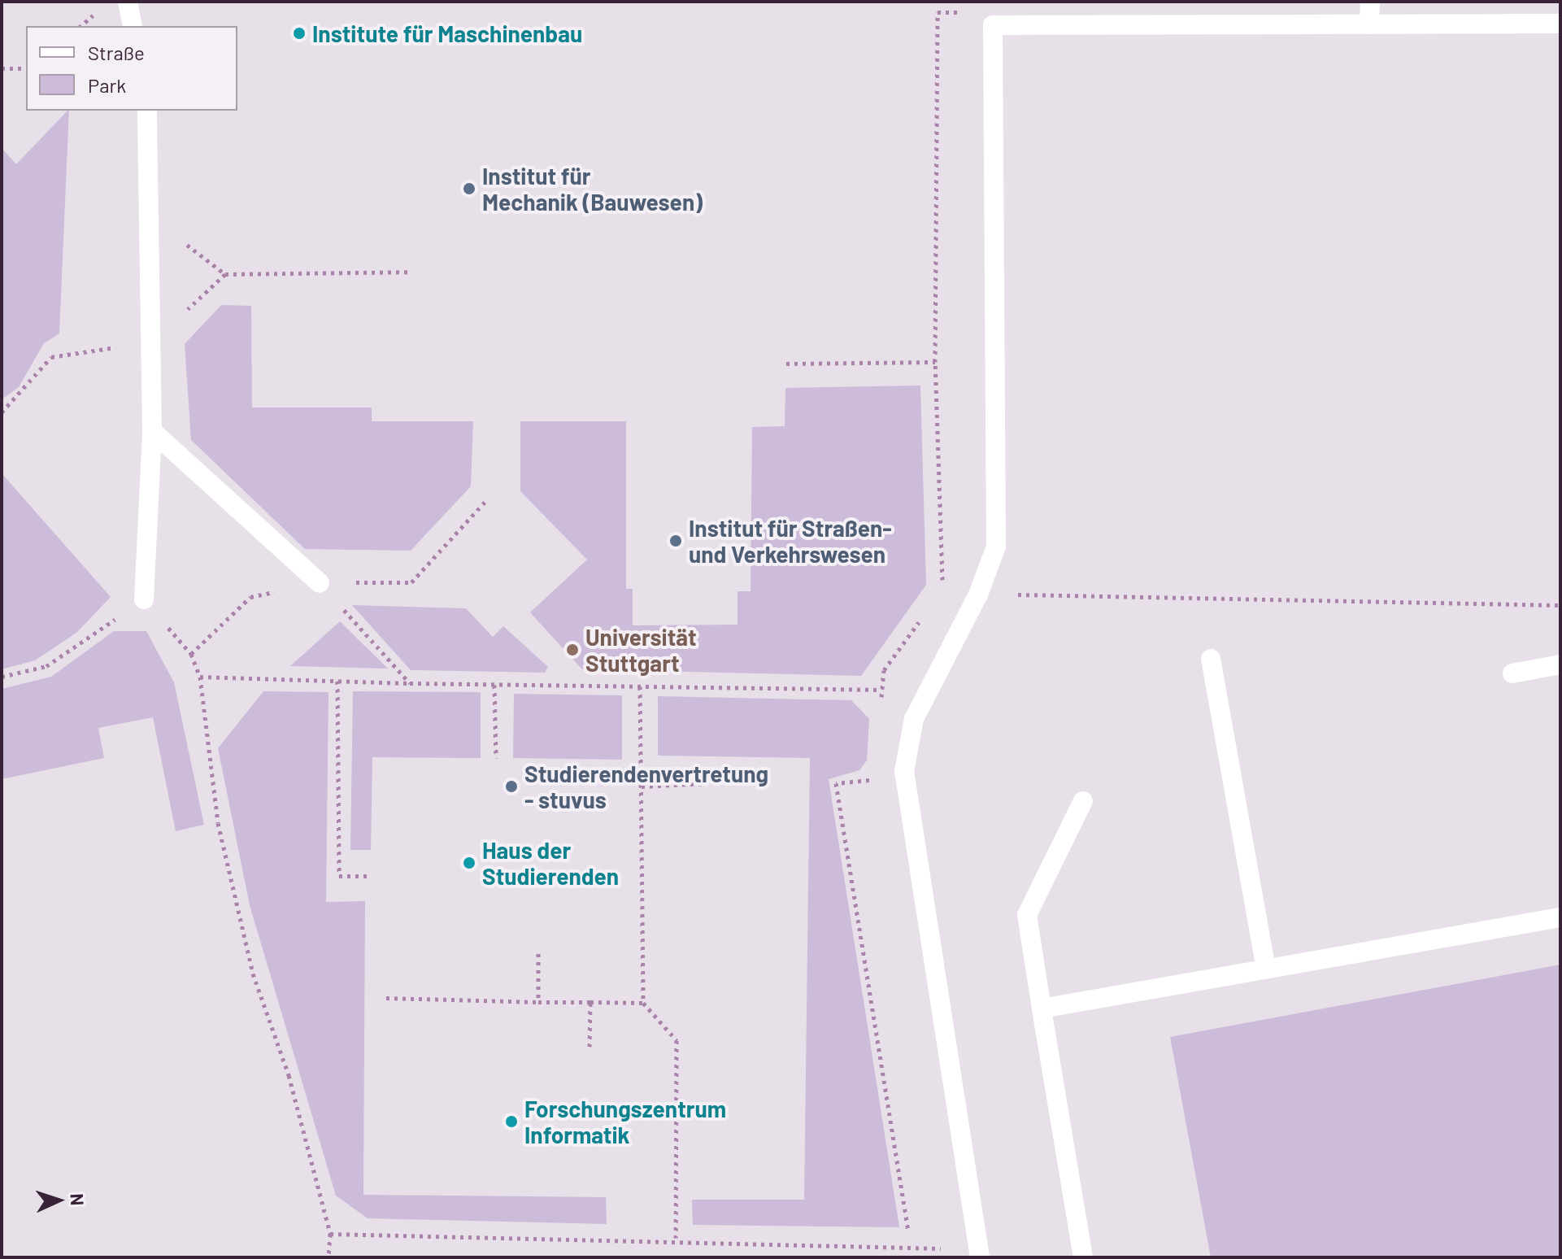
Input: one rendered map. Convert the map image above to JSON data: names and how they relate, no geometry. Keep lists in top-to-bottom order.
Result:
{
  "places": [
    "Institute für Maschinenbau",
    "Institut für Mechanik (Bauwesen)",
    "Institut für Straßen- und Verkehrswesen",
    "Universität Stuttgart",
    "Studierendenvertretung - stuvus",
    "Haus der Studierenden",
    "Forschungszentrum Informatik"
  ],
  "legend": ["Straße", "Park"],
  "north": "right"
}
